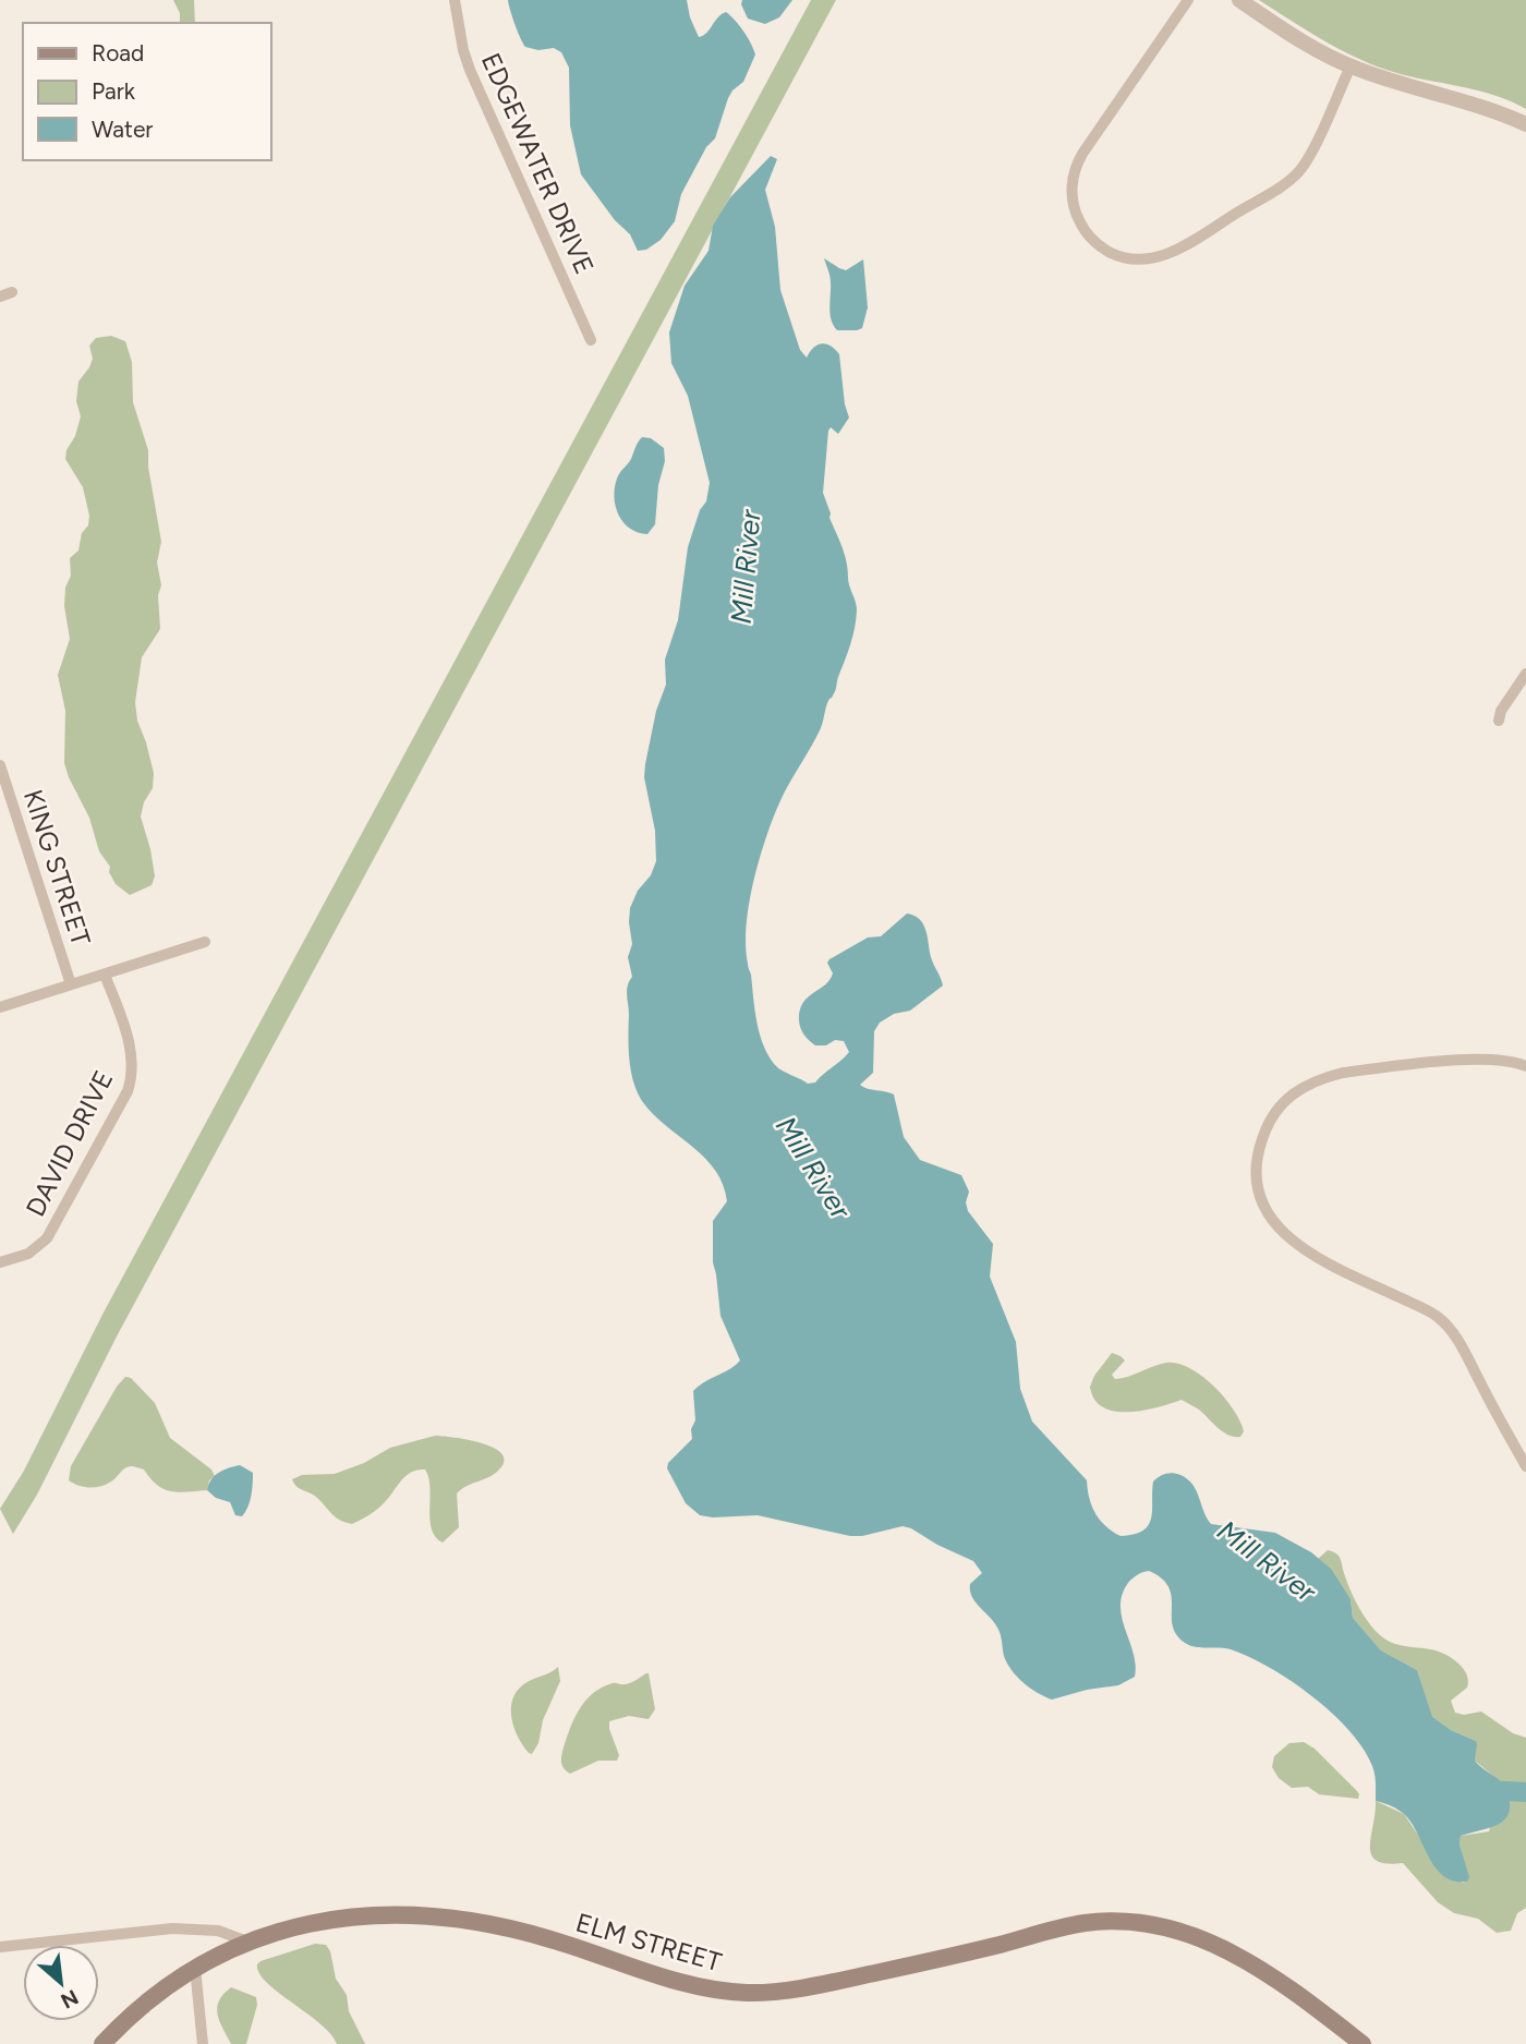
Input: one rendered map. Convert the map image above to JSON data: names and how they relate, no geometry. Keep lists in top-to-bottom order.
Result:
{
  "streets": {
    "main road": ["ELM STREET"],
    "street": ["EDGEWATER DRIVE", "KING STREET", "DAVID DRIVE"]
  },
  "water": ["Mill River"],
  "legend": ["Road", "Park", "Water"],
  "north": "bottom right"
}
